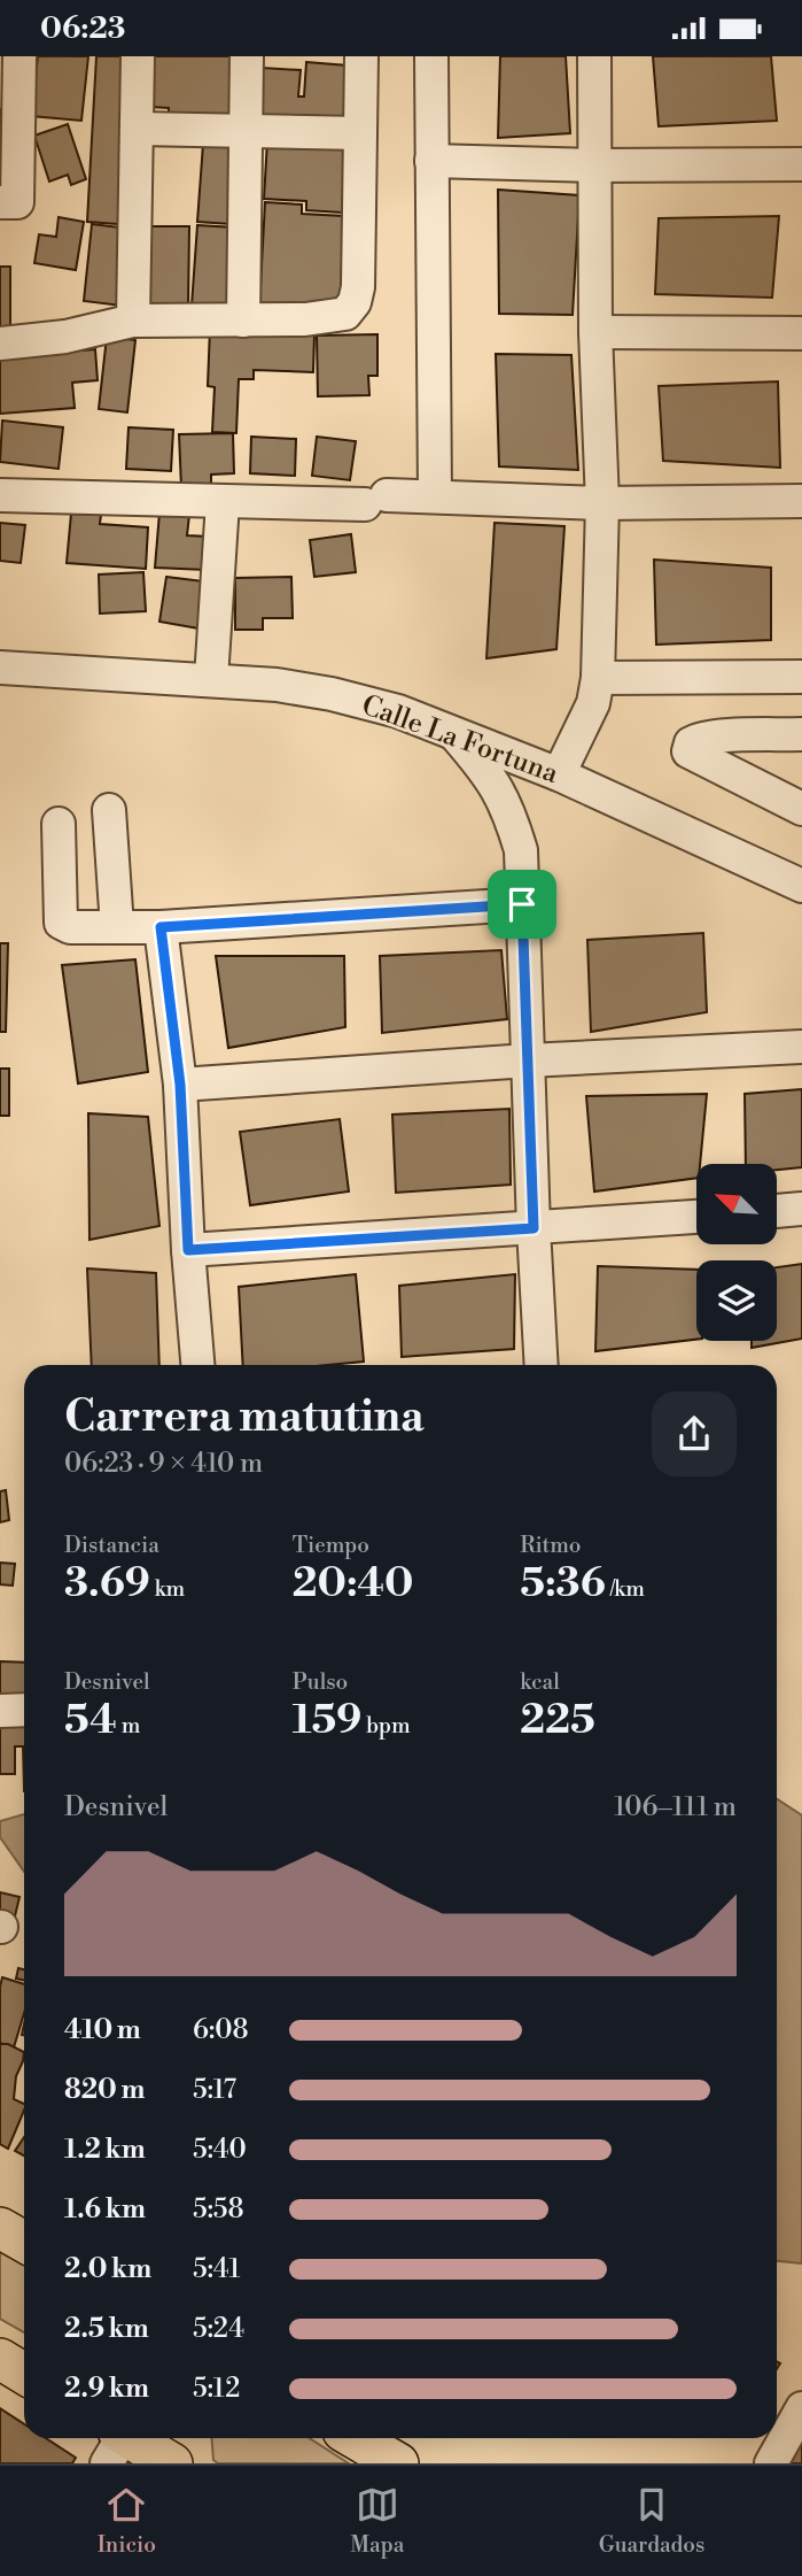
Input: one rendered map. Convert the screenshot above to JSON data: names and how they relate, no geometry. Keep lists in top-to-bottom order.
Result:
{
  "streets": {
    "street": ["Calle La Fortuna"]
  },
  "north": "top left",
  "page": {
    "status": "06:23",
    "heading": ["Carrera matutina", "06:23 · 9 × 410 m"],
    "stats": [
      ["Distancia", "3.69 km"],
      ["Tiempo", "20:40"],
      ["Ritmo", "5:36 /km"],
      ["Desnivel", "54 m"],
      ["Pulso", "159 bpm"],
      ["kcal", "225"]
    ],
    "chart": ["Desnivel", "106–111 m"],
    "list": [
      {
        "name": "410 m",
        "note": "6:08"
      },
      {
        "name": "820 m",
        "note": "5:17"
      },
      {
        "name": "1.2 km",
        "note": "5:40"
      },
      {
        "name": "1.6 km",
        "note": "5:58"
      },
      {
        "name": "2.0 km",
        "note": "5:41"
      },
      {
        "name": "2.5 km",
        "note": "5:24"
      },
      {
        "name": "2.9 km",
        "note": "5:12"
      }
    ],
    "tabs": ["Inicio", "Mapa", "Guardados"]
  }
}
